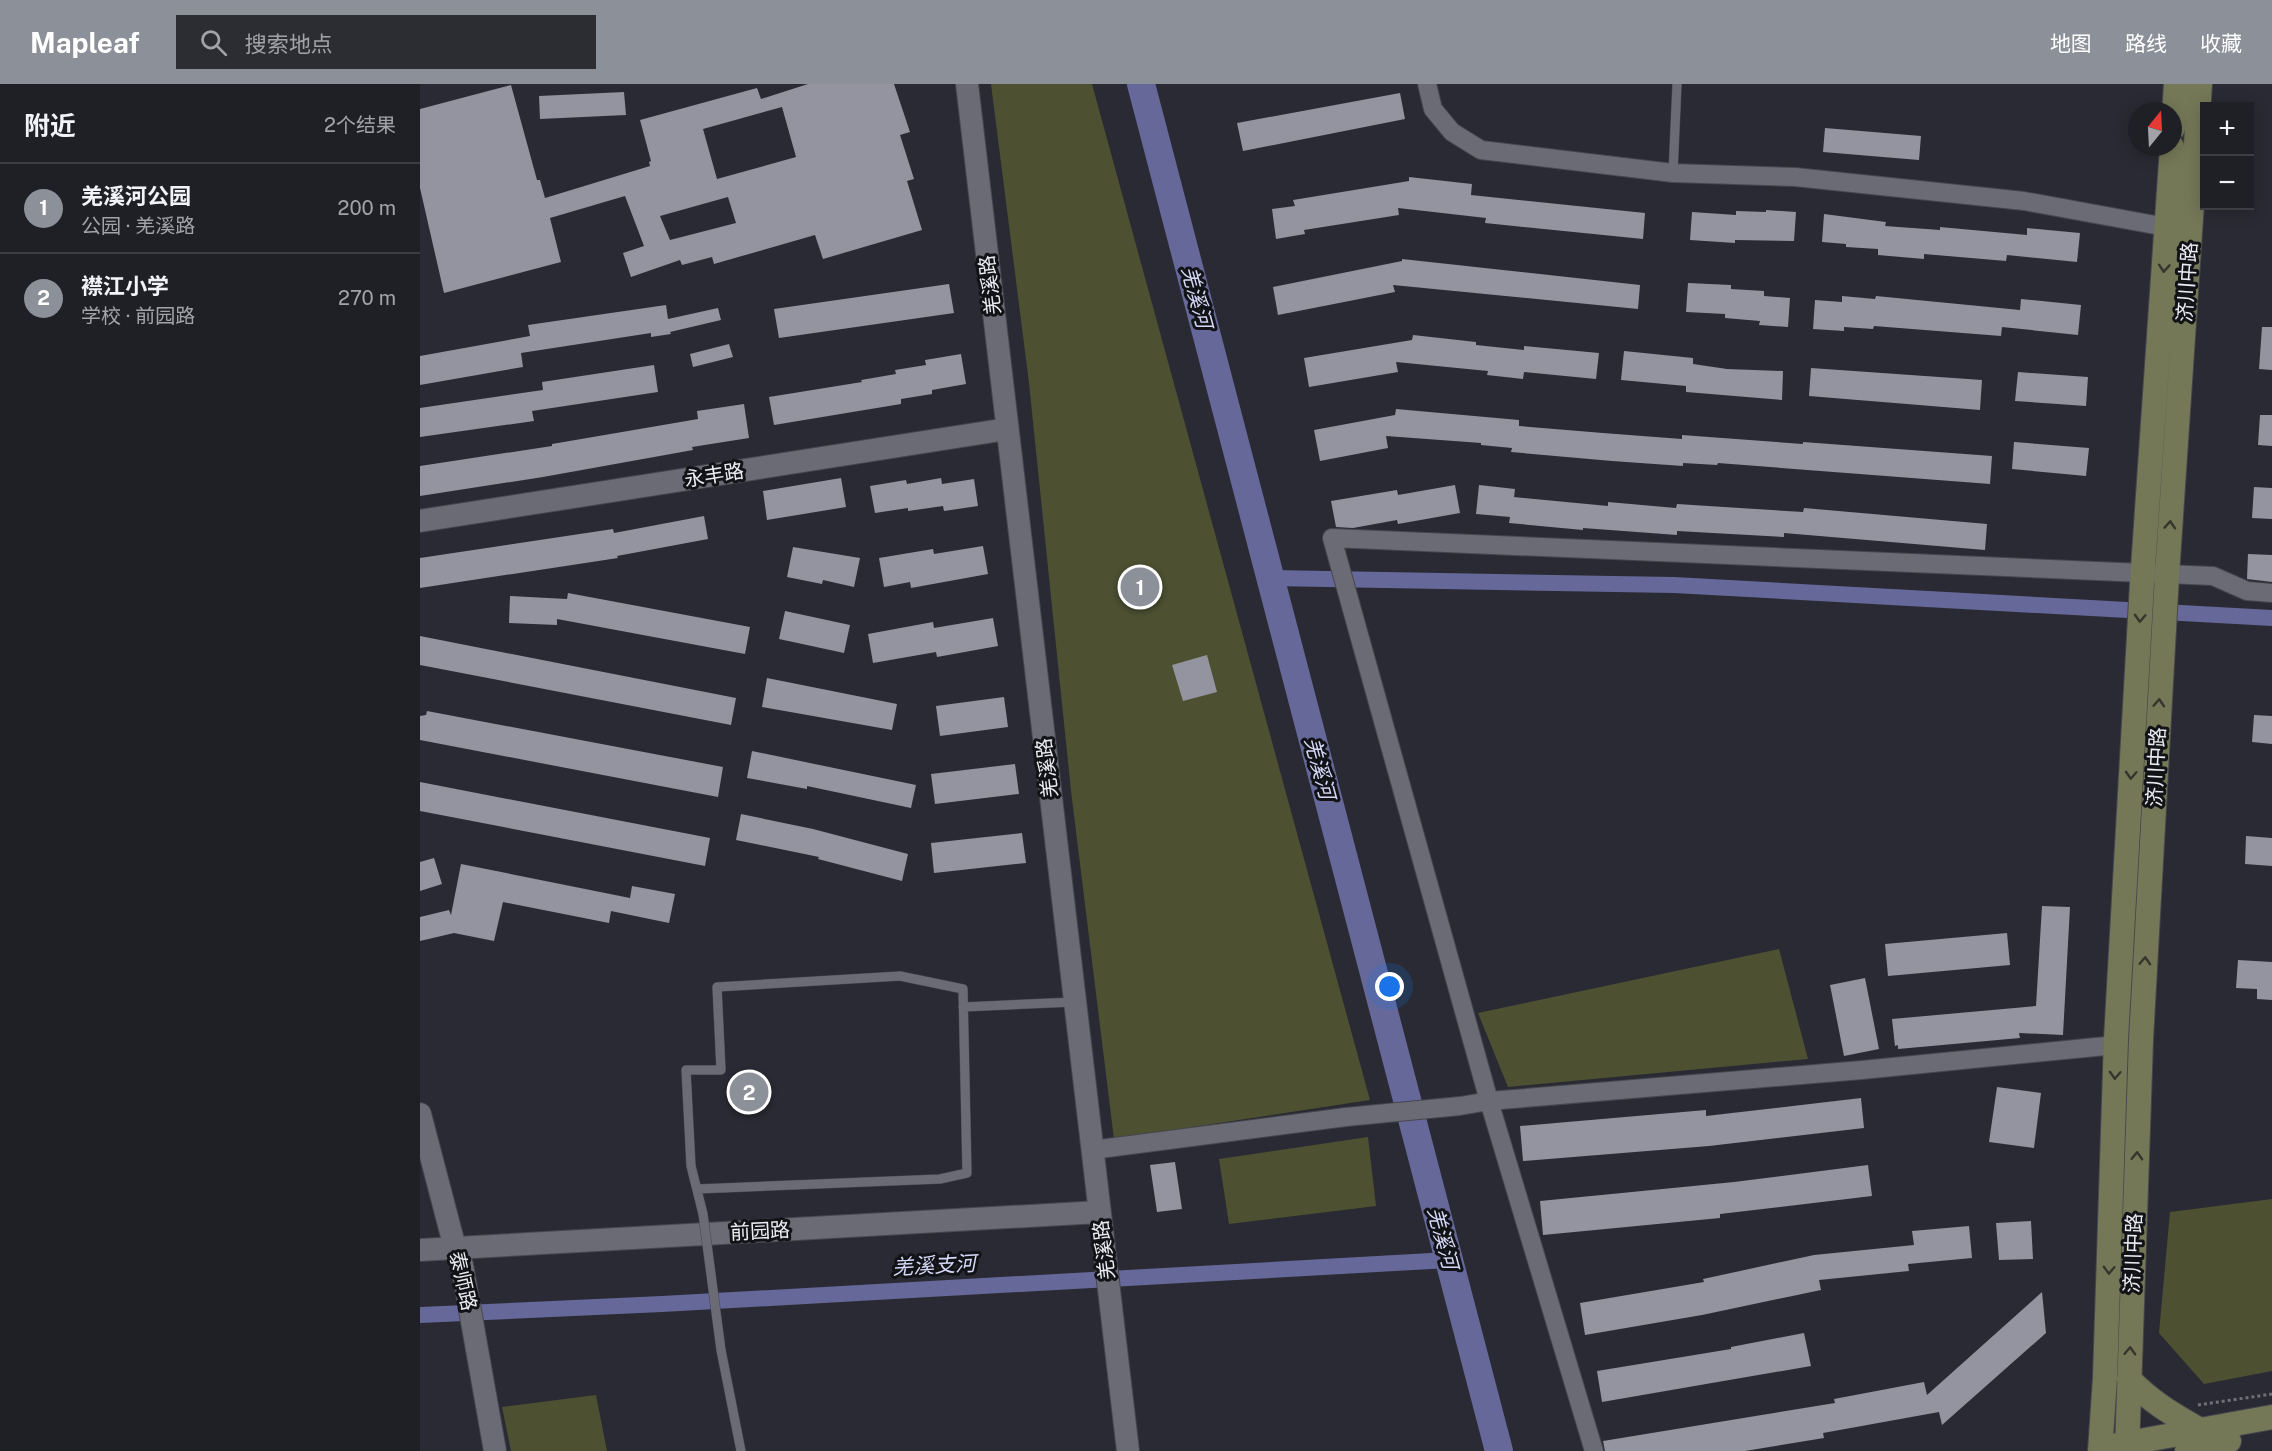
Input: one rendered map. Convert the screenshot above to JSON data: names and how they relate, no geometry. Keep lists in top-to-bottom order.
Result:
{
  "streets": {
    "main road": ["济川中路"],
    "street": [
      "羌溪路",
      "永丰路",
      "前园路",
      "泰师路"
    ]
  },
  "crossings": [
    ["羌溪路", "永丰路"],
    ["羌溪路", "前园路"],
    ["前园路", "泰师路"]
  ],
  "water": ["羌溪河", "羌溪支河"],
  "north": "top",
  "page": {
    "header": "Mapleaf",
    "search": "搜索地点",
    "nav": ["地图", "路线", "收藏"],
    "heading": ["附近", "2个结果"],
    "map_buttons": ["+", "−"],
    "list": [
      {
        "mark": "1",
        "name": "羌溪河公园",
        "note": "公园 · 羌溪路",
        "value": "200 m"
      },
      {
        "mark": "2",
        "name": "襟江小学",
        "note": "学校 · 前园路",
        "value": "270 m"
      }
    ],
    "pins": ["1", "2"]
  }
}
